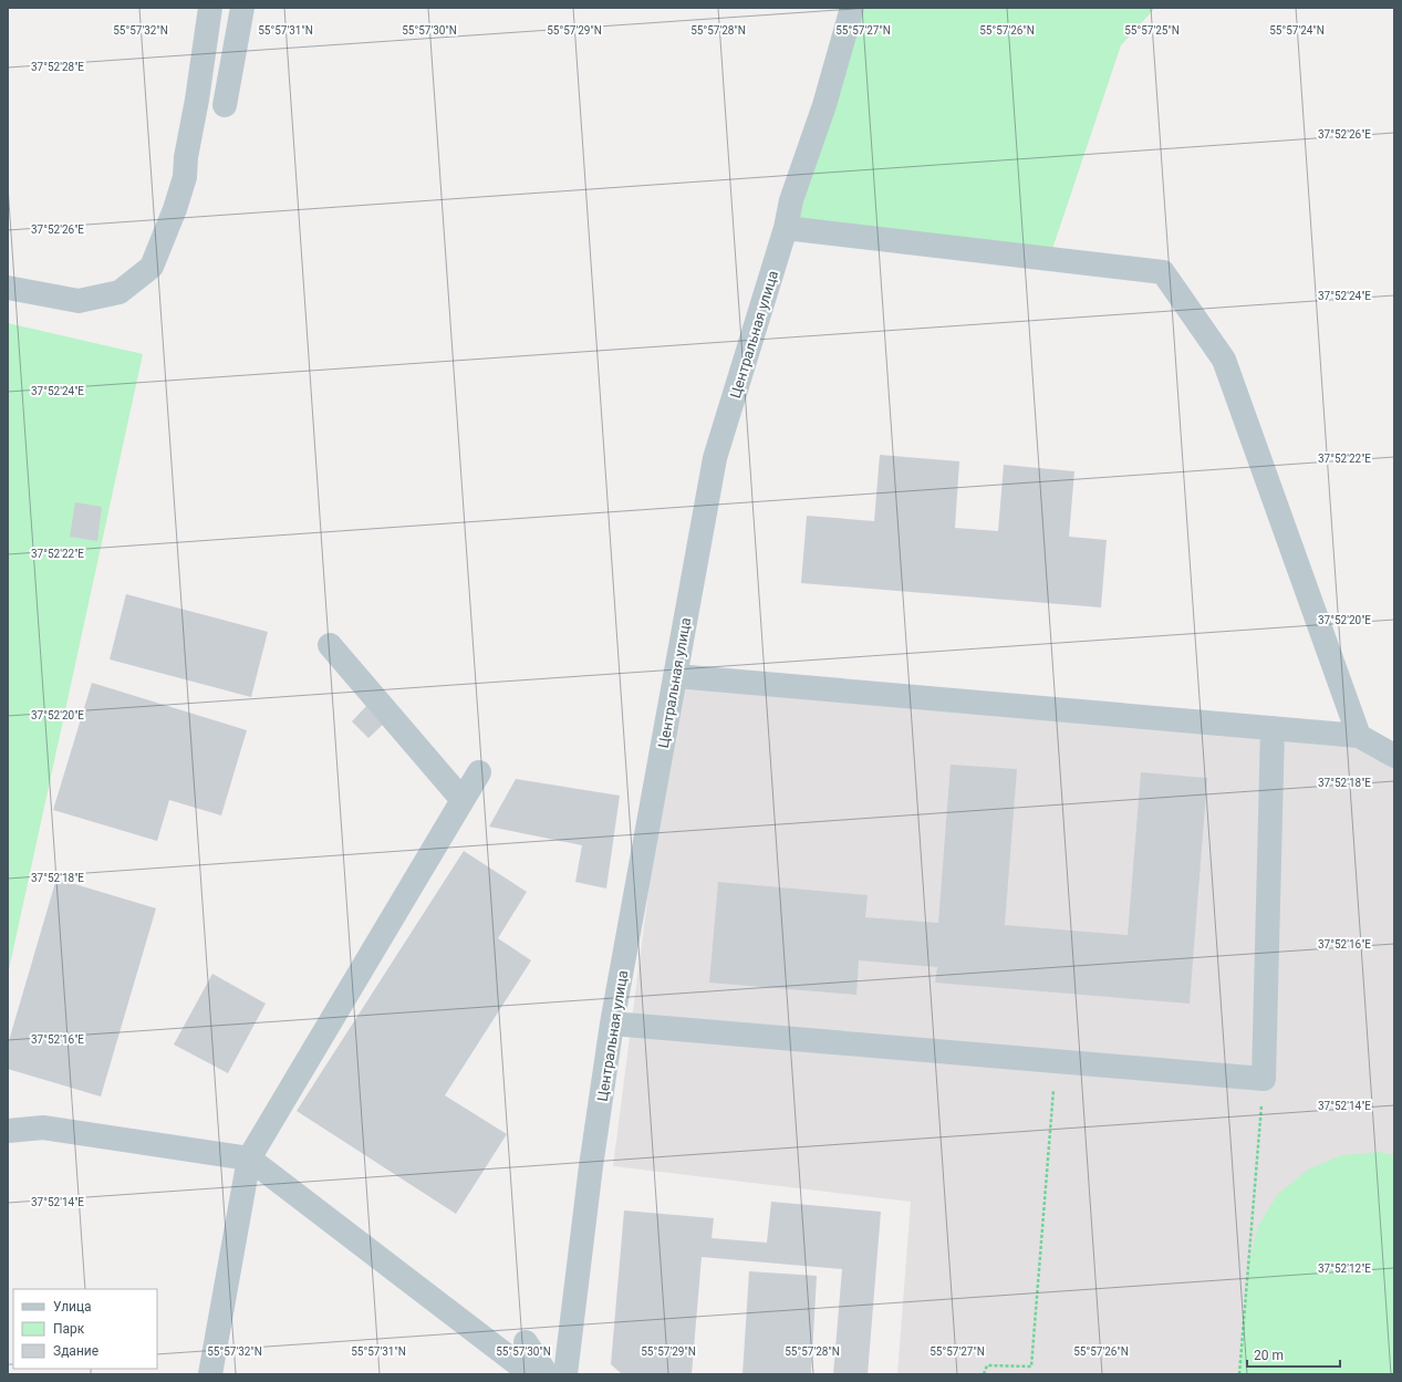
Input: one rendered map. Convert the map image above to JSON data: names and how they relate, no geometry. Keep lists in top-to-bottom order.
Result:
{
  "streets": {
    "street": ["Центральная улица"]
  },
  "legend": ["Улица", "Парк", "Здание"],
  "scale_bar": "20 m",
  "coordinates": [
    "55°57'32\"N",
    "55°57'31\"N",
    "55°57'30\"N",
    "55°57'29\"N",
    "55°57'28\"N",
    "55°57'27\"N",
    "55°57'26\"N",
    "55°57'25\"N",
    "55°57'24\"N",
    "37°52'28\"E",
    "37°52'26\"E",
    "37°52'24\"E",
    "37°52'22\"E",
    "37°52'20\"E",
    "37°52'18\"E",
    "37°52'16\"E",
    "37°52'14\"E",
    "37°52'12\"E"
  ]
}
